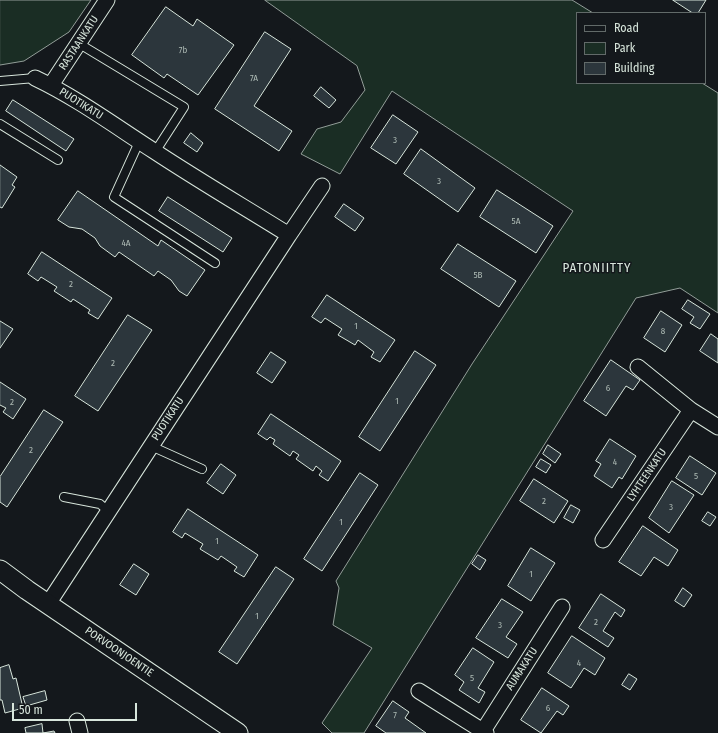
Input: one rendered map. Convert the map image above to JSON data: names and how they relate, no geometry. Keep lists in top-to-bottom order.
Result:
{
  "streets": {
    "street": [
      "RASTAANKATU",
      "PUOTIKATU",
      "LYHTEENKATU",
      "PORVOONJOENTIE",
      "AUMAKATU"
    ]
  },
  "crossings": [
    ["RASTAANKATU", "PUOTIKATU"],
    ["PUOTIKATU", "PORVOONJOENTIE"]
  ],
  "districts": ["PATONIITTY"],
  "house_numbers": [
    "7b",
    "7A",
    "3",
    "3",
    "5A",
    "4A",
    "5B",
    "2",
    "1",
    "8",
    "2",
    "6",
    "1",
    "2",
    "2",
    "4",
    "5",
    "2",
    "3",
    "1",
    "1",
    "1",
    "1",
    "2",
    "3",
    "4",
    "5",
    "6",
    "7"
  ],
  "legend": ["Road", "Park", "Building"],
  "scale_bar": "50 m"
}
